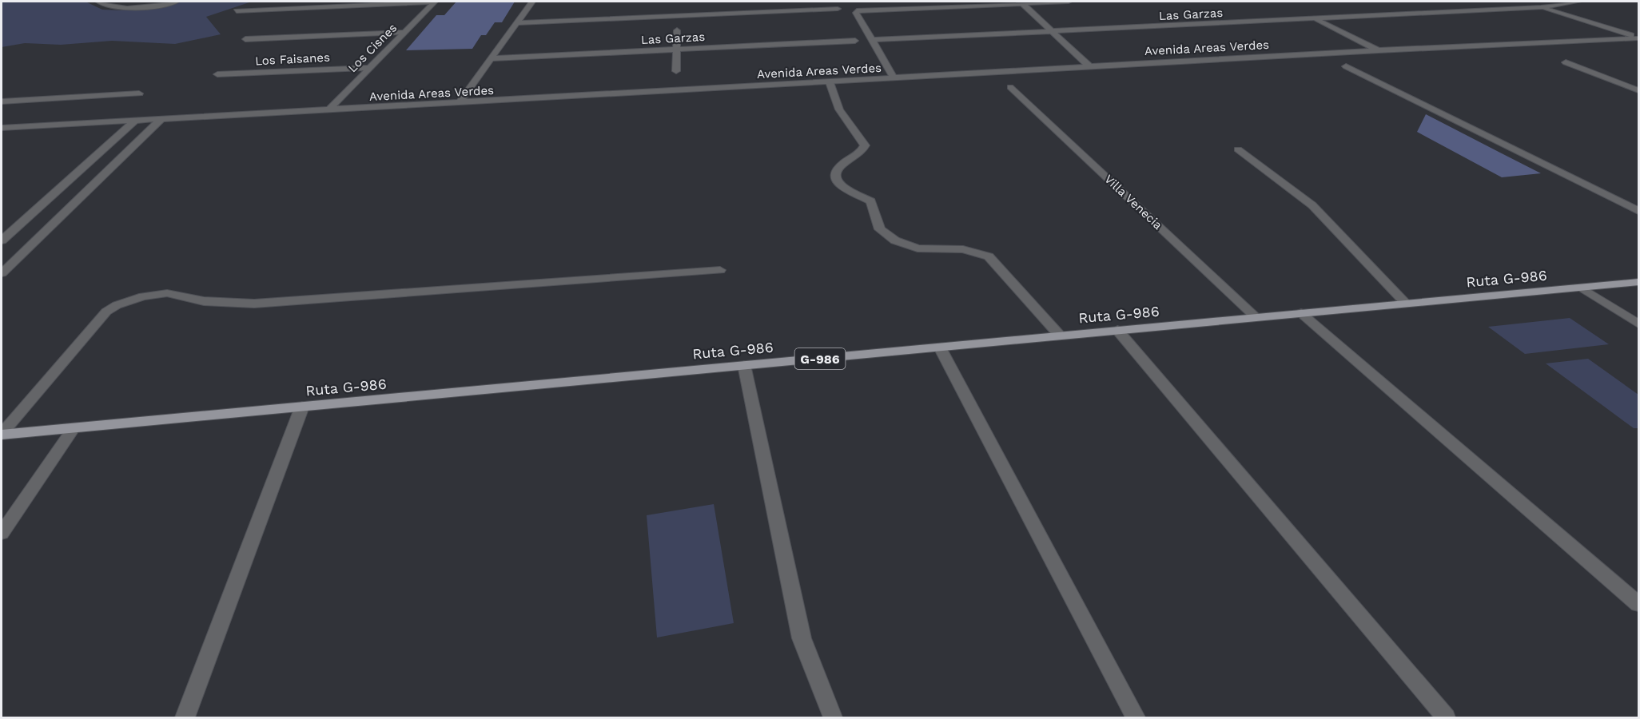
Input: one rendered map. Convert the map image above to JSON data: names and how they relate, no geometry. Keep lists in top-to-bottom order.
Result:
{
  "streets": {
    "main road": ["Ruta G-986", "G-986"],
    "street": [
      "Las Garzas",
      "Los Cisnes",
      "Avenida Areas Verdes",
      "Los Faisanes",
      "Villa Venecia"
    ]
  },
  "crossings": [
    ["Los Cisnes", "Avenida Areas Verdes"],
    ["Los Cisnes", "Los Faisanes"],
    ["Villa Venecia", "Ruta G-986"]
  ]
}
